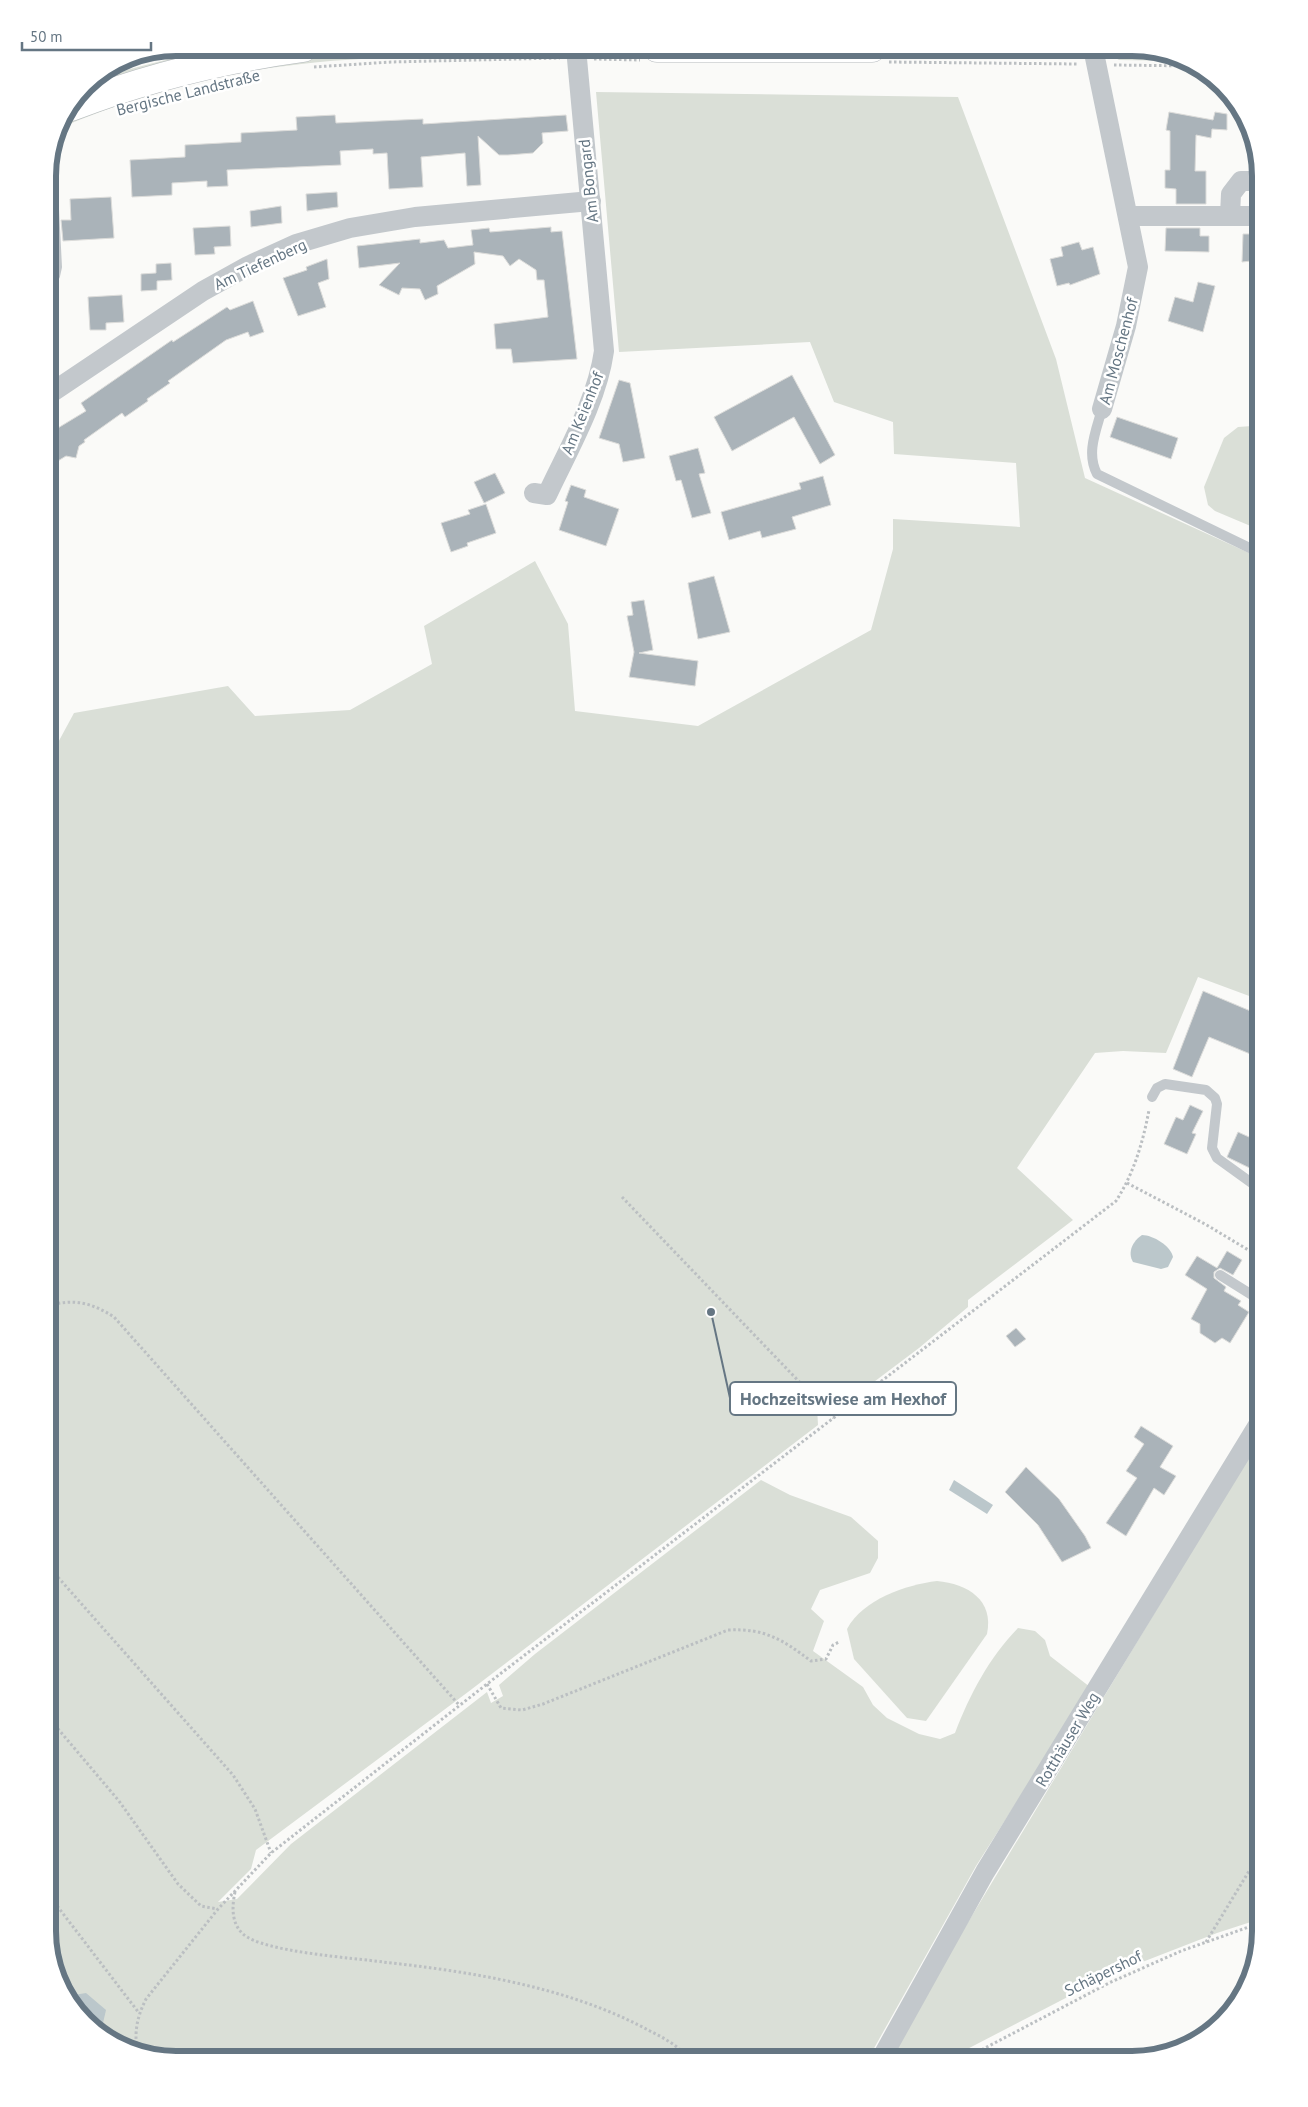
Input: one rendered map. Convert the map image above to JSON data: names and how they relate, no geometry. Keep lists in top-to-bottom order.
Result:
{
  "streets": {
    "main road": ["Bergische Landstraße"],
    "street": [
      "Am Bongard",
      "Am Tiefenberg",
      "Am Moschenhof",
      "Am Keienhof",
      "Rotthäuser Weg"
    ],
    "path": ["Schäpershof"]
  },
  "crossings": [
    ["Am Bongard", "Am Tiefenberg"],
    ["Am Bongard", "Am Keienhof"]
  ],
  "places": ["Hochzeitswiese am Hexhof"],
  "scale_bar": "50 m"
}
